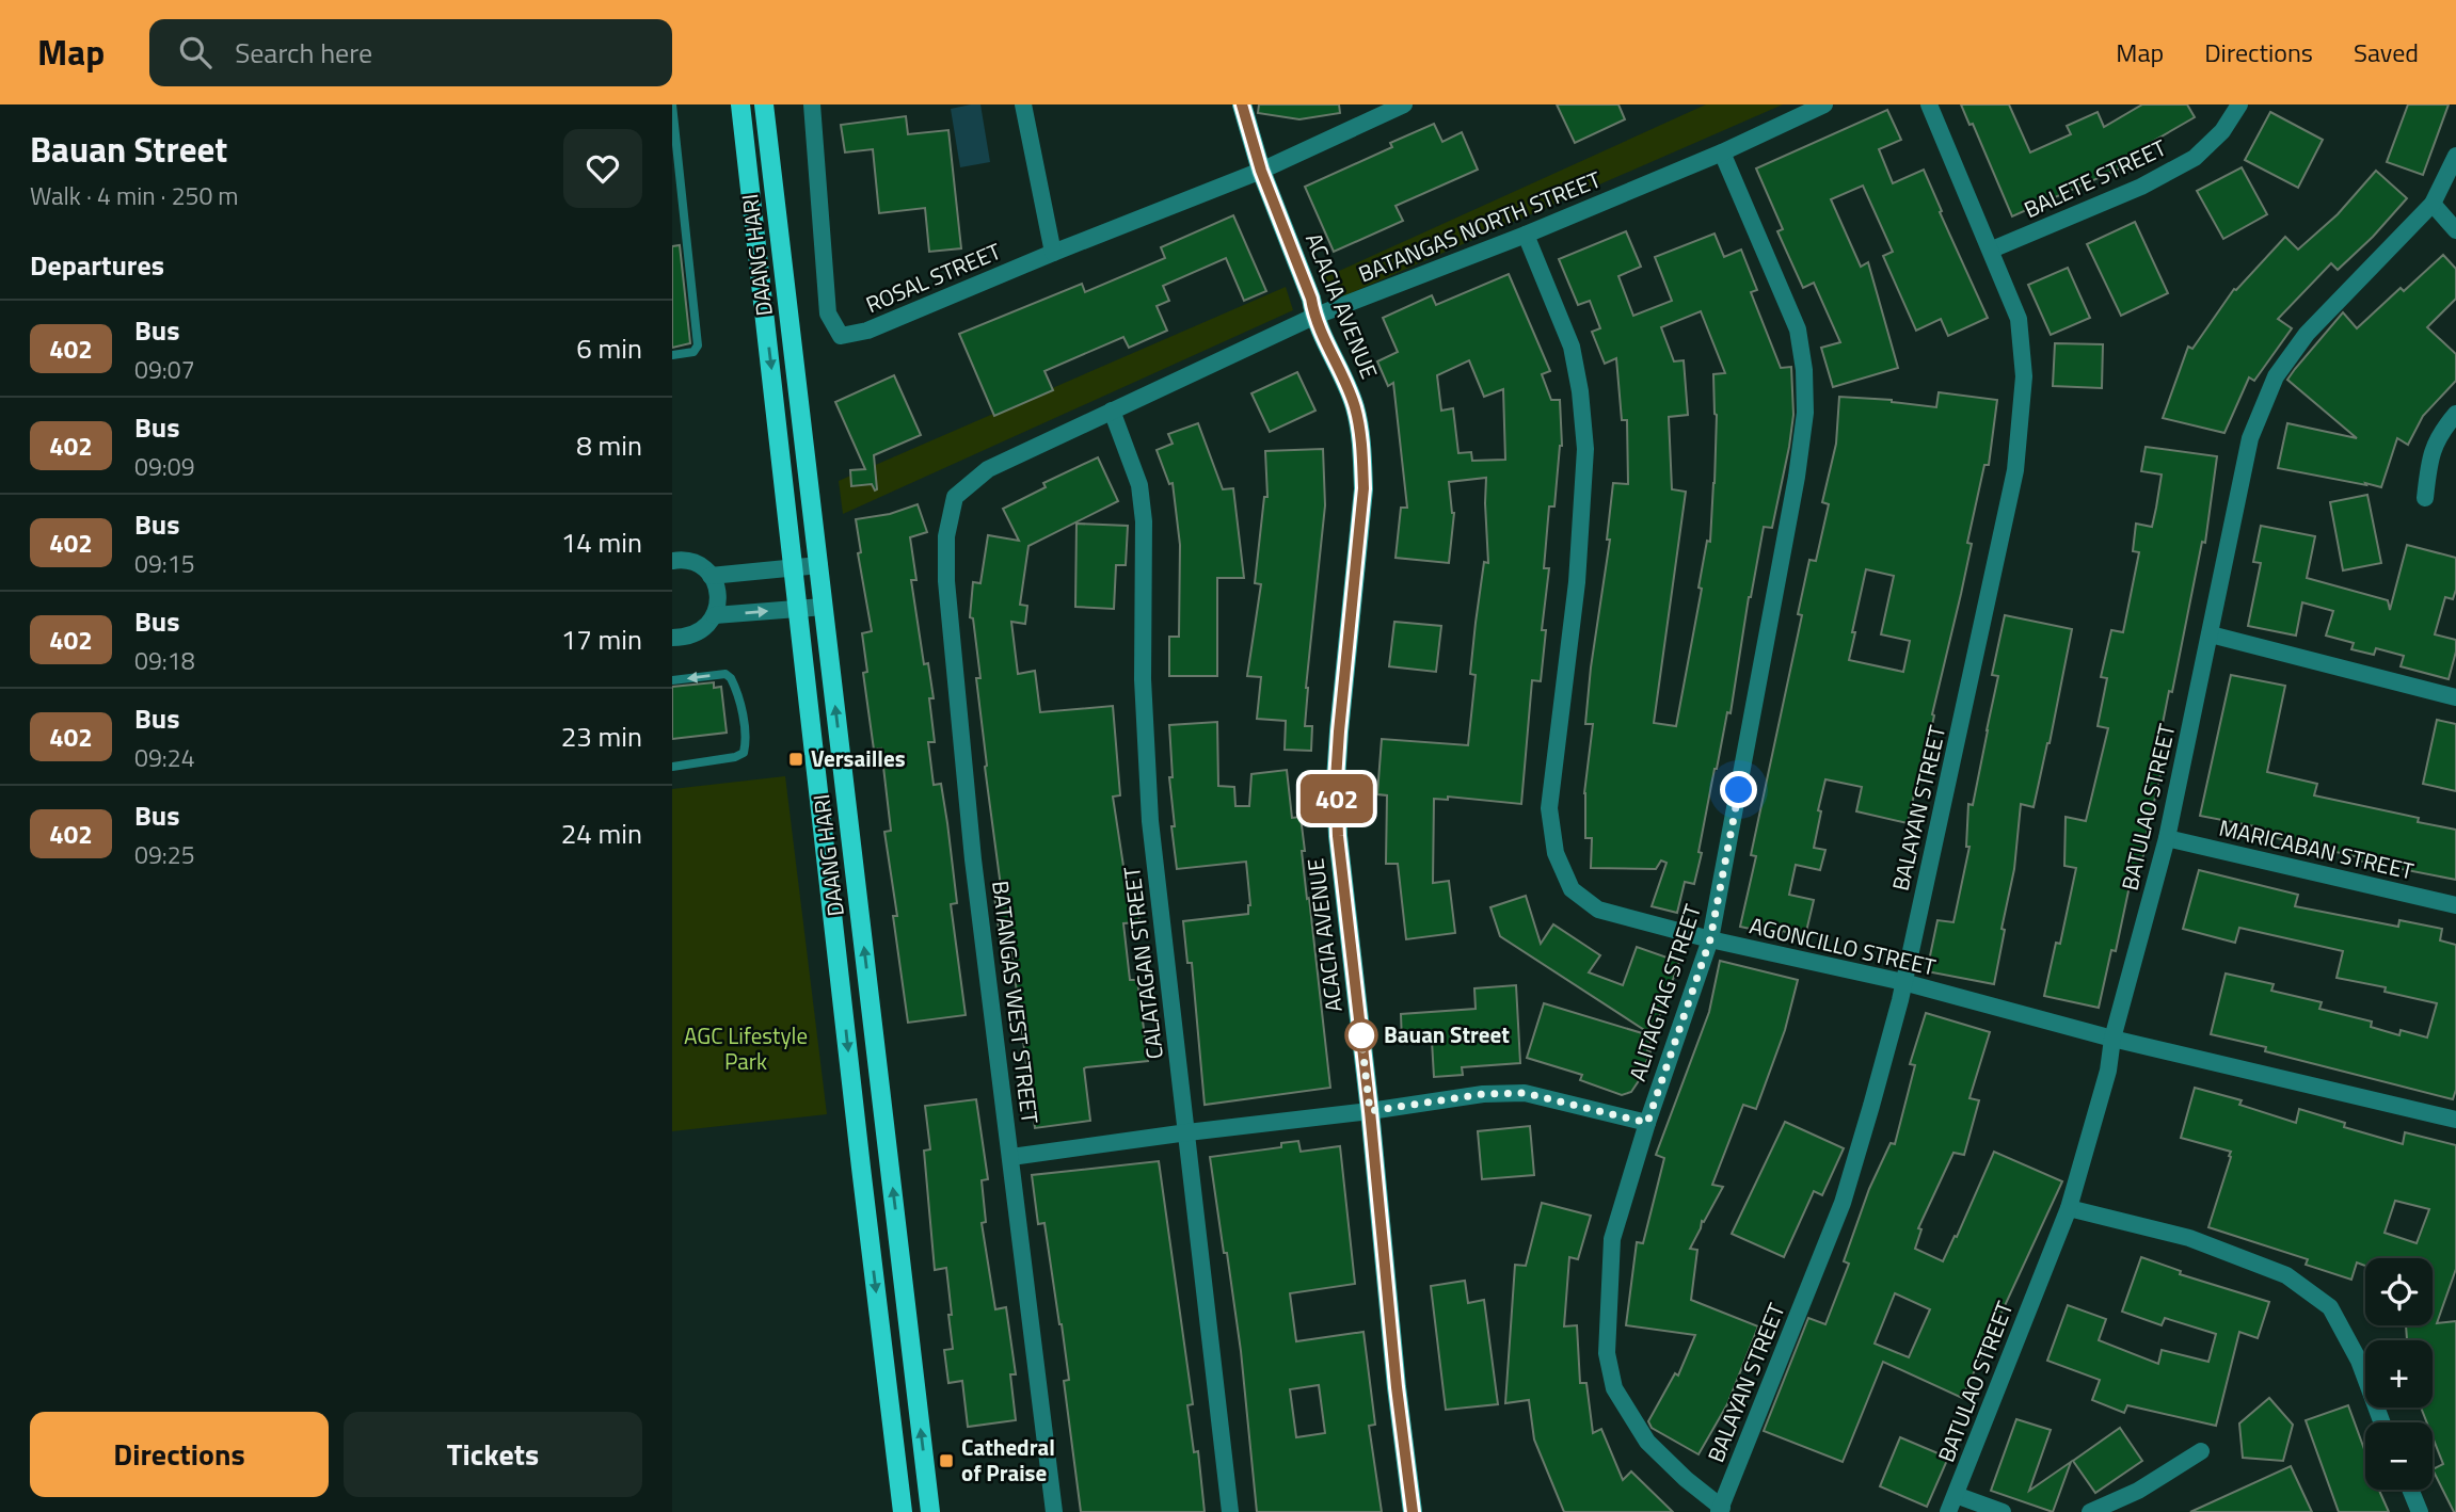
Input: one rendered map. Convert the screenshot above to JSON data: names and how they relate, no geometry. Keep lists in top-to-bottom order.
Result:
{
  "streets": {
    "main road": ["DAANG HARI"],
    "street": [
      "BALETE STREET",
      "BATANGAS NORTH STREET",
      "ROSAL STREET",
      "ACACIA AVENUE",
      "BATULAO STREET",
      "BALAYAN STREET",
      "MARICABAN STREET",
      "AGONCILLO STREET",
      "CALATAGAN STREET",
      "ALITAGTAG STREET",
      "BATANGAS WEST STREET"
    ]
  },
  "crossings": [
    ["BALETE STREET", "BALAYAN STREET"],
    ["BATANGAS NORTH STREET", "ACACIA AVENUE"],
    ["BATANGAS NORTH STREET", "AGONCILLO STREET"],
    ["BATANGAS NORTH STREET", "CALATAGAN STREET"],
    ["BATANGAS NORTH STREET", "ALITAGTAG STREET"],
    ["BATANGAS NORTH STREET", "BATANGAS WEST STREET"],
    ["ROSAL STREET", "ACACIA AVENUE"],
    ["BATULAO STREET", "MARICABAN STREET"],
    ["BATULAO STREET", "AGONCILLO STREET"],
    ["BALAYAN STREET", "AGONCILLO STREET"],
    ["BALAYAN STREET", "ALITAGTAG STREET"],
    ["AGONCILLO STREET", "ALITAGTAG STREET"]
  ],
  "parks": ["AGC Lifestyle Park"],
  "places": {
    "transit": ["Versailles", "Cathedral of Praise"],
    "other": ["Bauan Street"]
  },
  "lines": ["bus line 402"],
  "page": {
    "header": "Map",
    "search": "Search here",
    "nav": ["Map", "Directions", "Saved"],
    "heading": [
      ["Bauan Street", "Walk · 4 min · 250 m"],
      "Departures"
    ],
    "on_map": "402",
    "list": [
      {
        "mark": "402",
        "name": "Bus",
        "note": "09:07",
        "value": "6 min"
      },
      {
        "mark": "402",
        "name": "Bus",
        "note": "09:09",
        "value": "8 min"
      },
      {
        "mark": "402",
        "name": "Bus",
        "note": "09:15",
        "value": "14 min"
      },
      {
        "mark": "402",
        "name": "Bus",
        "note": "09:18",
        "value": "17 min"
      },
      {
        "mark": "402",
        "name": "Bus",
        "note": "09:24",
        "value": "23 min"
      },
      {
        "mark": "402",
        "name": "Bus",
        "note": "09:25",
        "value": "24 min"
      }
    ],
    "map_buttons": ["+", "−"],
    "buttons": ["Directions", "Tickets"]
  }
}
